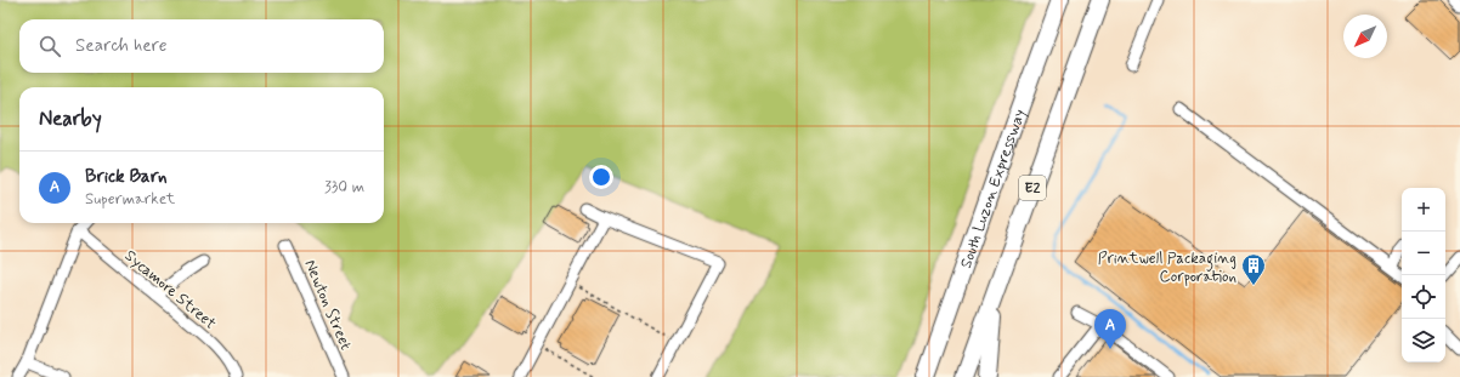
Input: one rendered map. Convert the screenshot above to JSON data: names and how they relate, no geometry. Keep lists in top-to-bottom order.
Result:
{
  "streets": {
    "highway": ["South Luzon Expressway", "E2"],
    "street": ["Sycamore Street", "Newton Street"]
  },
  "places": {
    "building": ["Printwell Packaging Corporation"]
  },
  "north": "bottom left",
  "page": {
    "search": "Search here",
    "heading": "Nearby",
    "list": [
      {
        "mark": "A",
        "name": "Brick Barn",
        "note": "Supermarket",
        "value": "330 m"
      }
    ],
    "map_buttons": ["+", "−"],
    "pins": "A"
  }
}
